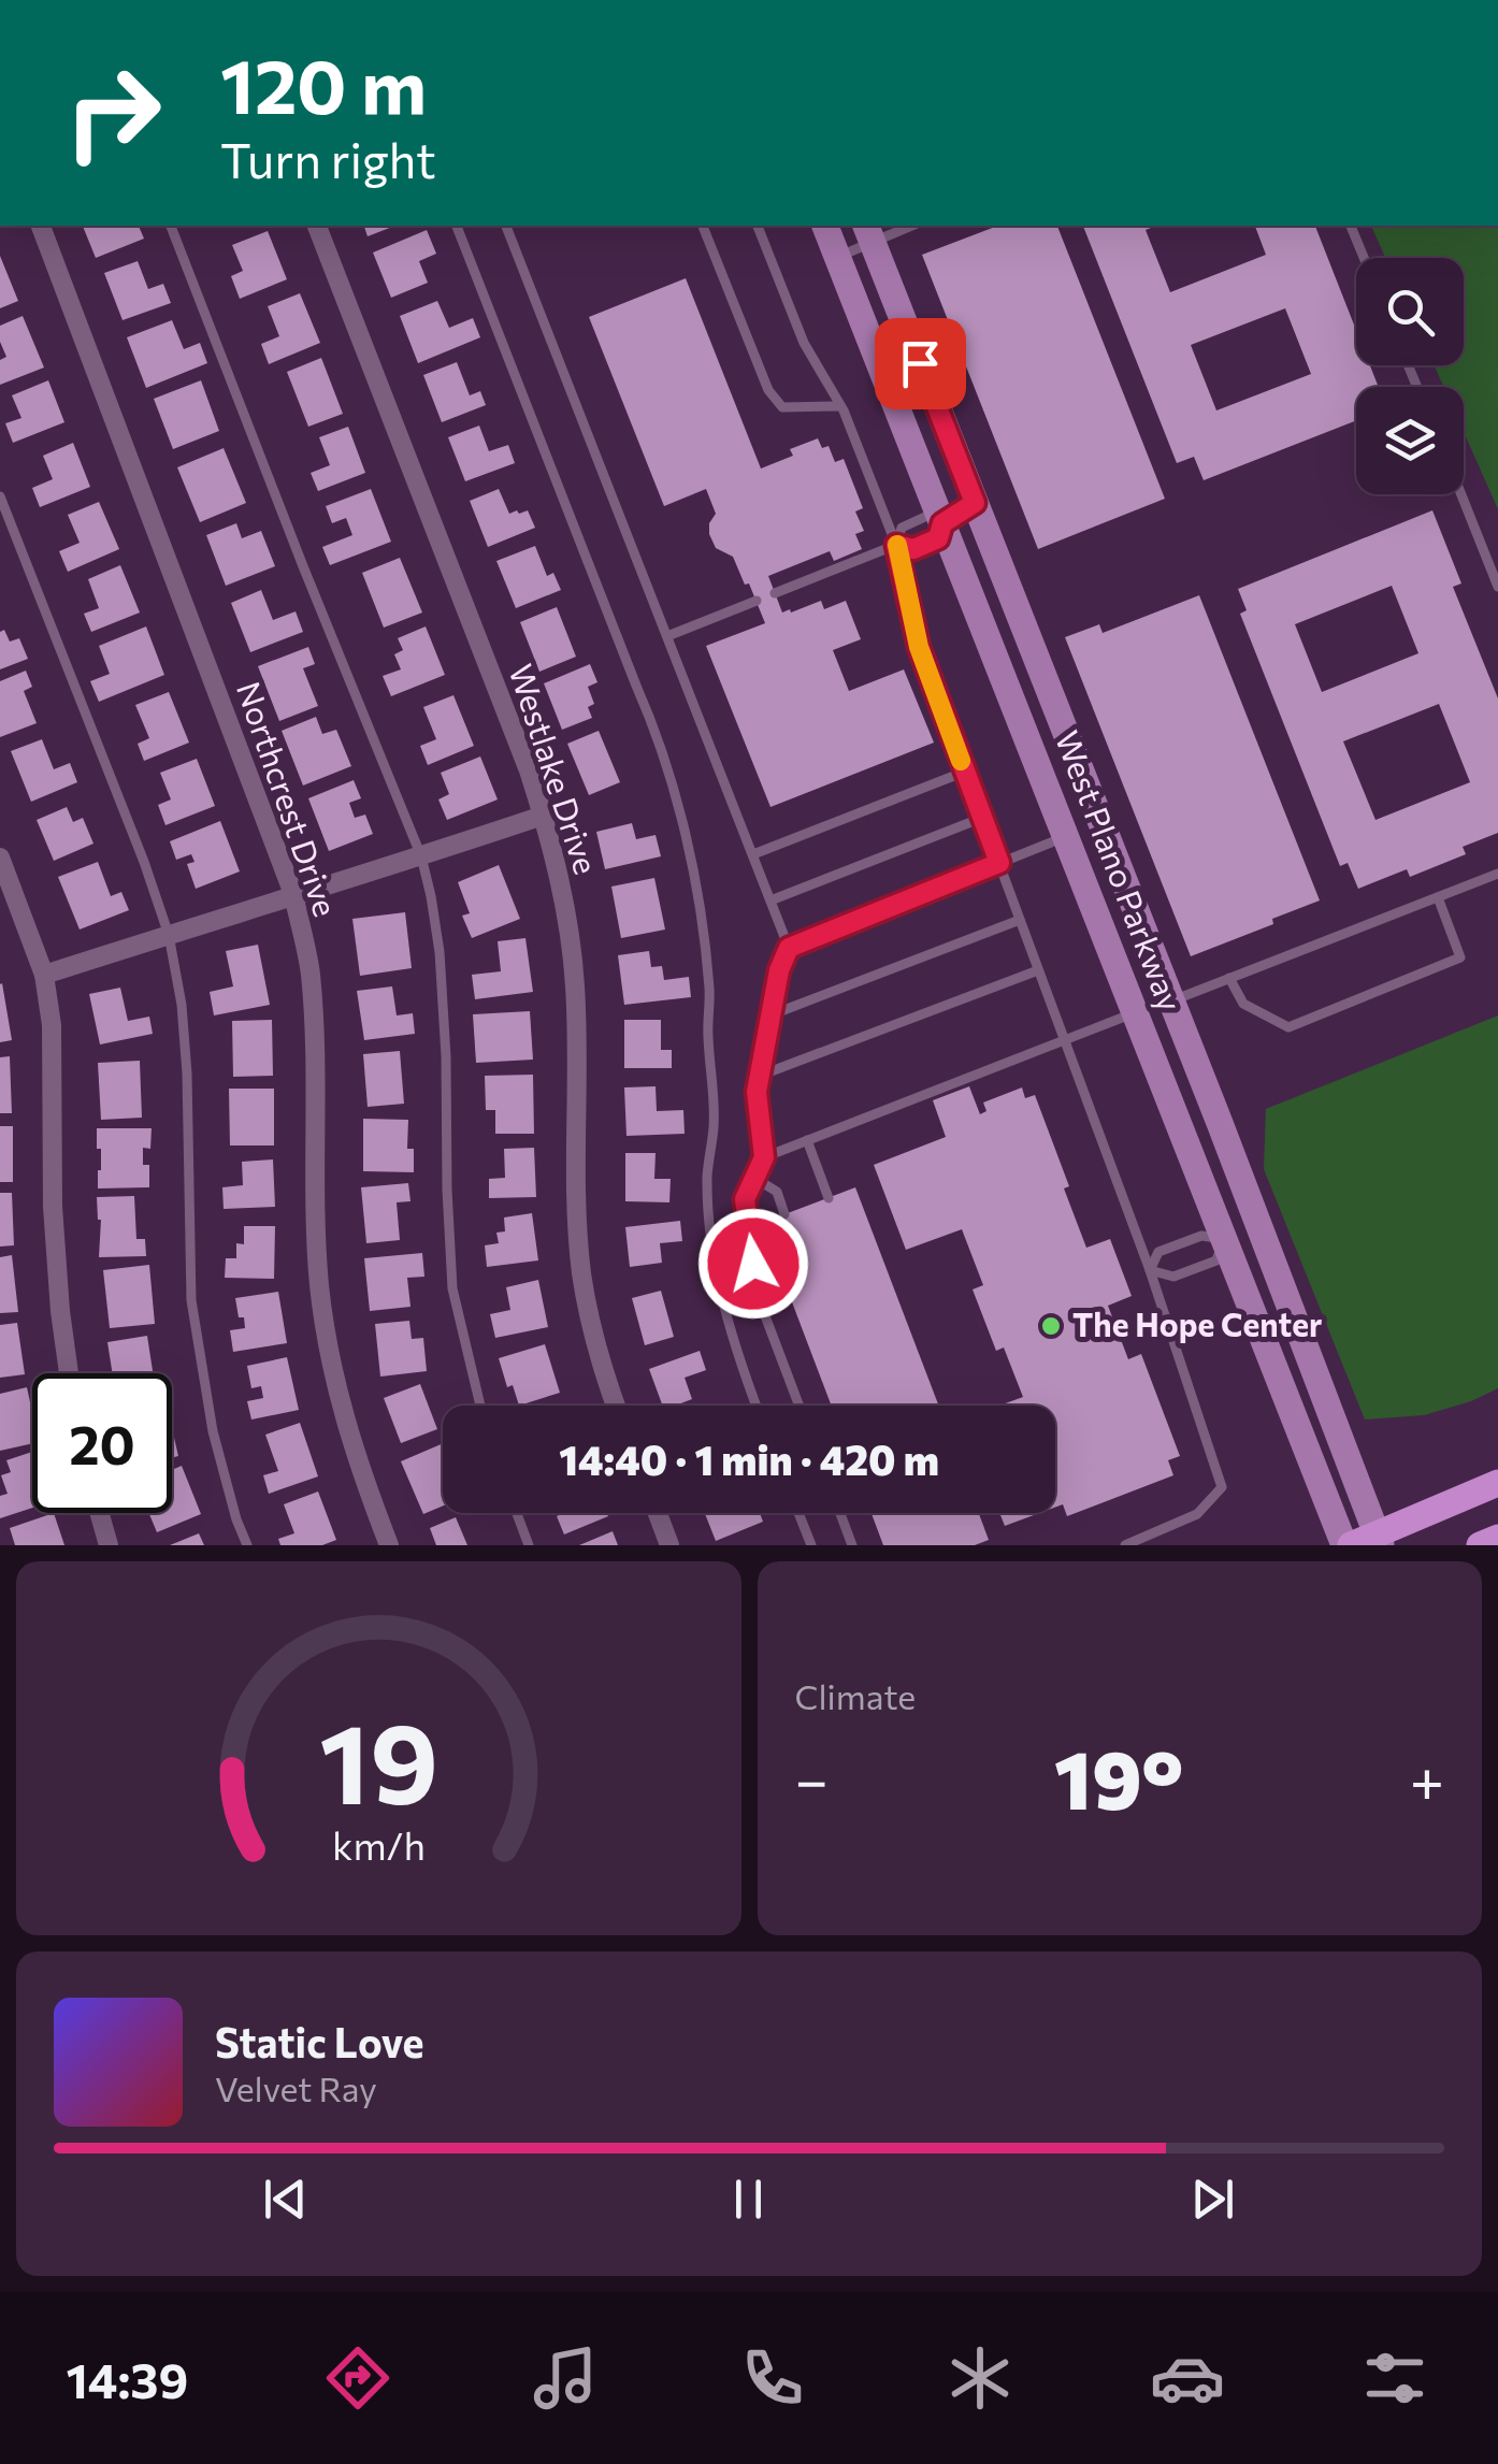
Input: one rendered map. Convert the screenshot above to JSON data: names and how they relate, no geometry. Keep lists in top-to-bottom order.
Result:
{
  "streets": {
    "main road": ["West Plano Parkway"],
    "street": ["Westlake Drive", "Northcrest Drive"]
  },
  "places": ["The Hope Center"],
  "page": {
    "turn": ["120 m", "Turn right"],
    "limit": "20",
    "trip": "14:40 · 1 min · 420 m",
    "tile": "Climate",
    "heat": ["−", "19°", "+"],
    "song": ["Static Love", "Velvet Ray"],
    "tabs": "14:39",
    "gauge": ["19", "km/h"]
  }
}
